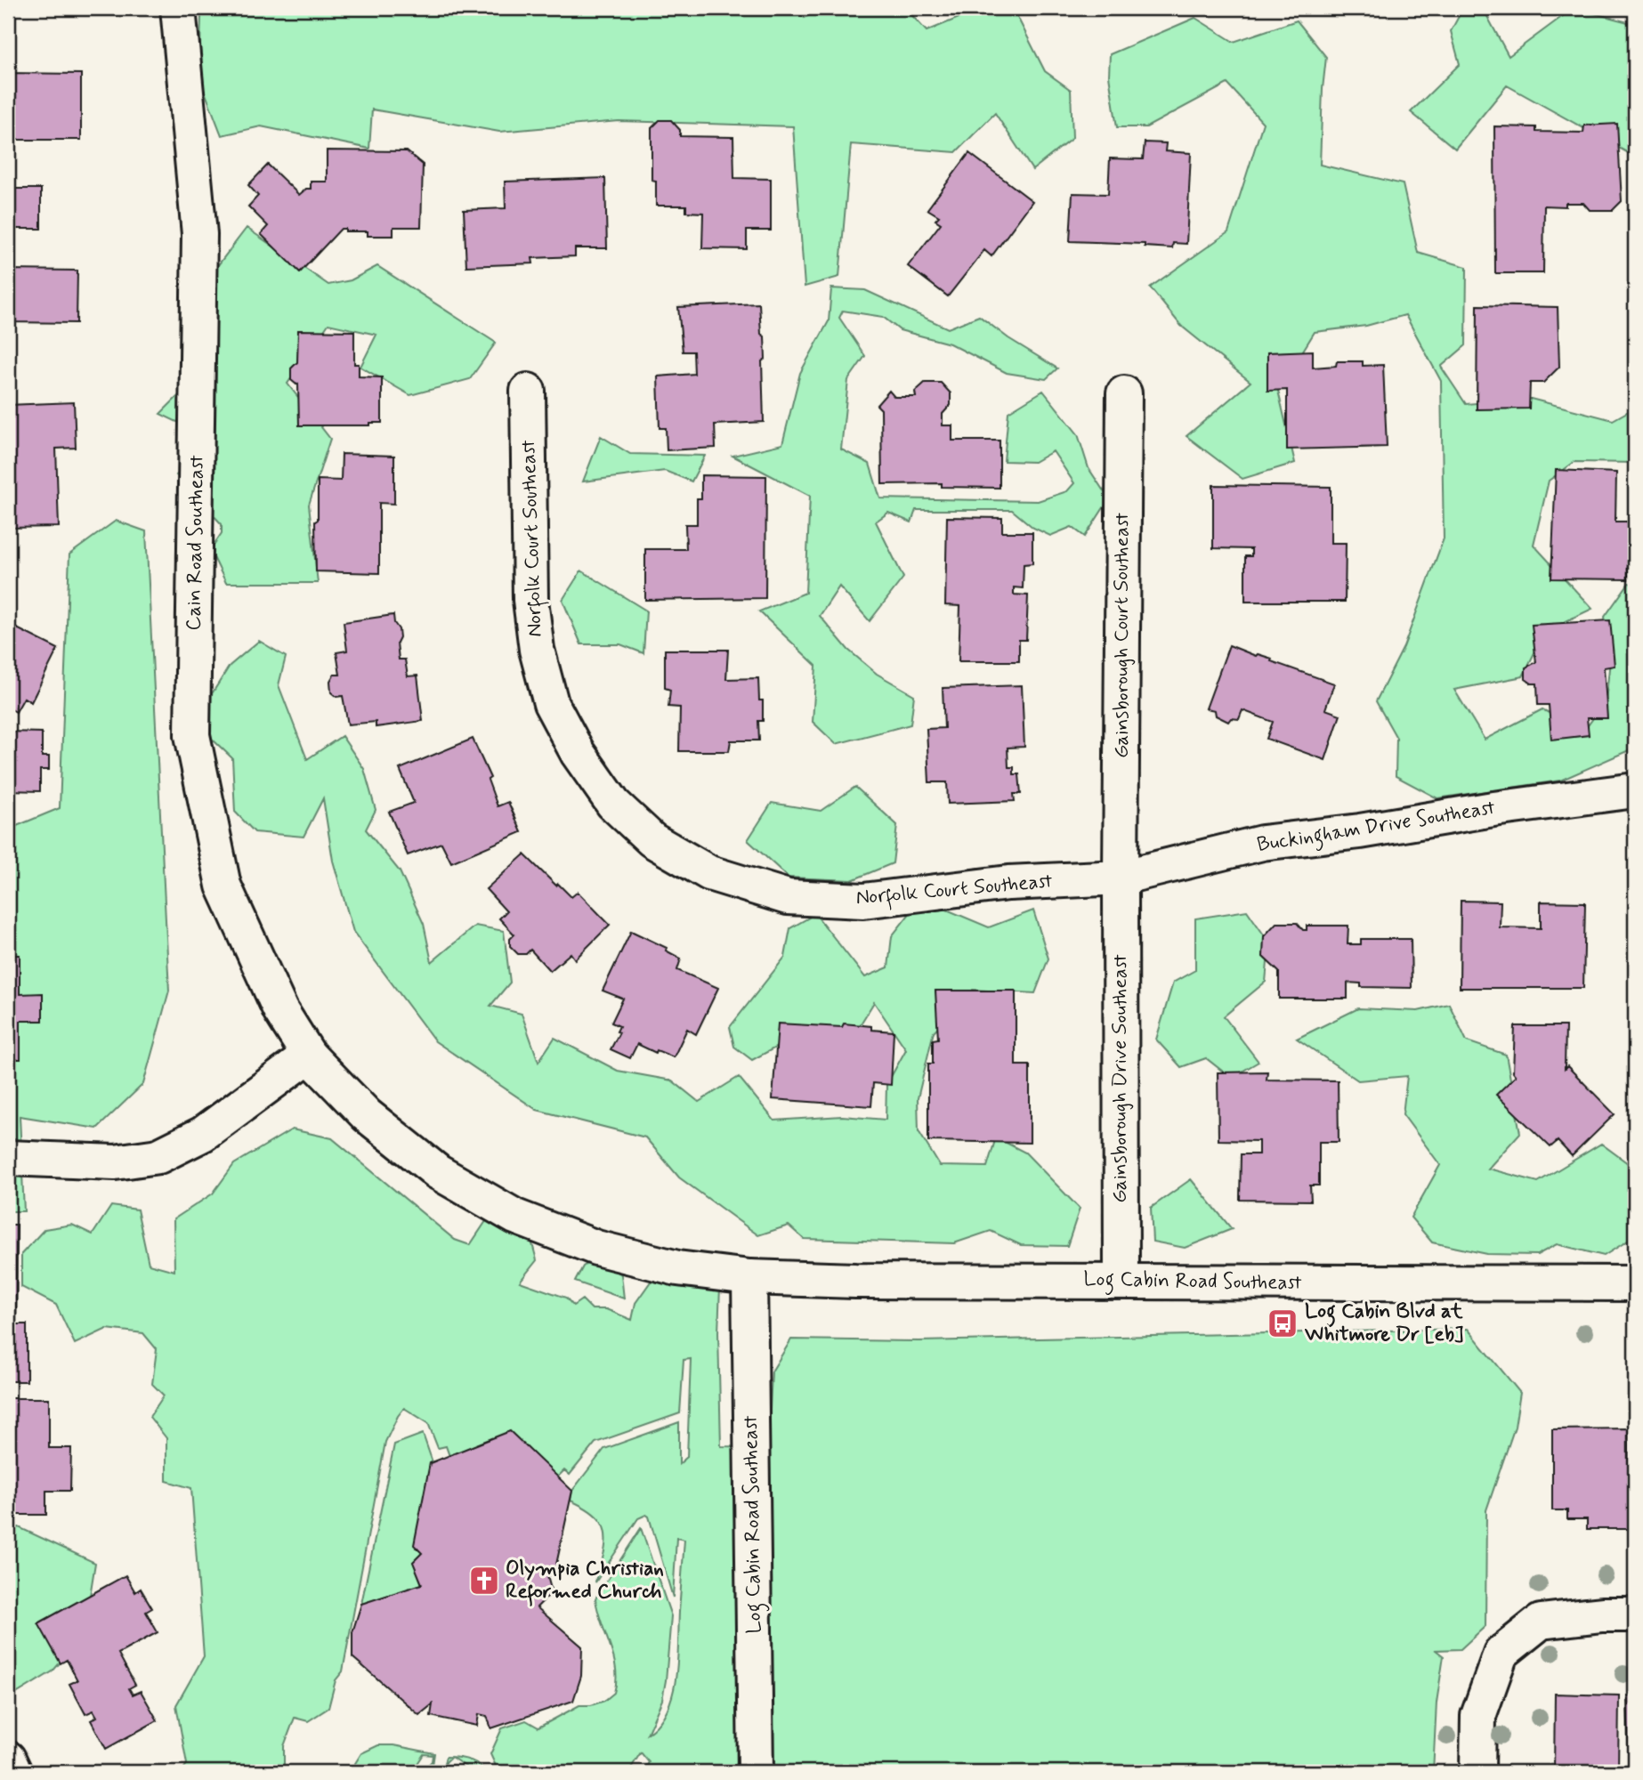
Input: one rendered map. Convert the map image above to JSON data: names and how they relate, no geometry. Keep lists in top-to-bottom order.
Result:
{
  "streets": {
    "street": [
      "Norfolk Court Southeast",
      "Cain Road Southeast",
      "Gainsborough Court Southeast",
      "Buckingham Drive Southeast",
      "Gainsborough Drive Southeast",
      "Log Cabin Road Southeast"
    ]
  },
  "crossings": [
    ["Norfolk Court Southeast", "Gainsborough Court Southeast"],
    ["Norfolk Court Southeast", "Buckingham Drive Southeast"],
    ["Norfolk Court Southeast", "Gainsborough Drive Southeast"],
    ["Cain Road Southeast", "Log Cabin Road Southeast"],
    ["Gainsborough Court Southeast", "Buckingham Drive Southeast"],
    ["Gainsborough Court Southeast", "Gainsborough Drive Southeast"],
    ["Buckingham Drive Southeast", "Gainsborough Drive Southeast"],
    ["Gainsborough Drive Southeast", "Log Cabin Road Southeast"]
  ],
  "places": {
    "bus stop": ["Log Cabin Blvd at Whitmore Dr [eb]"],
    "church": ["Olympia Christian Reformed Church"]
  }
}
